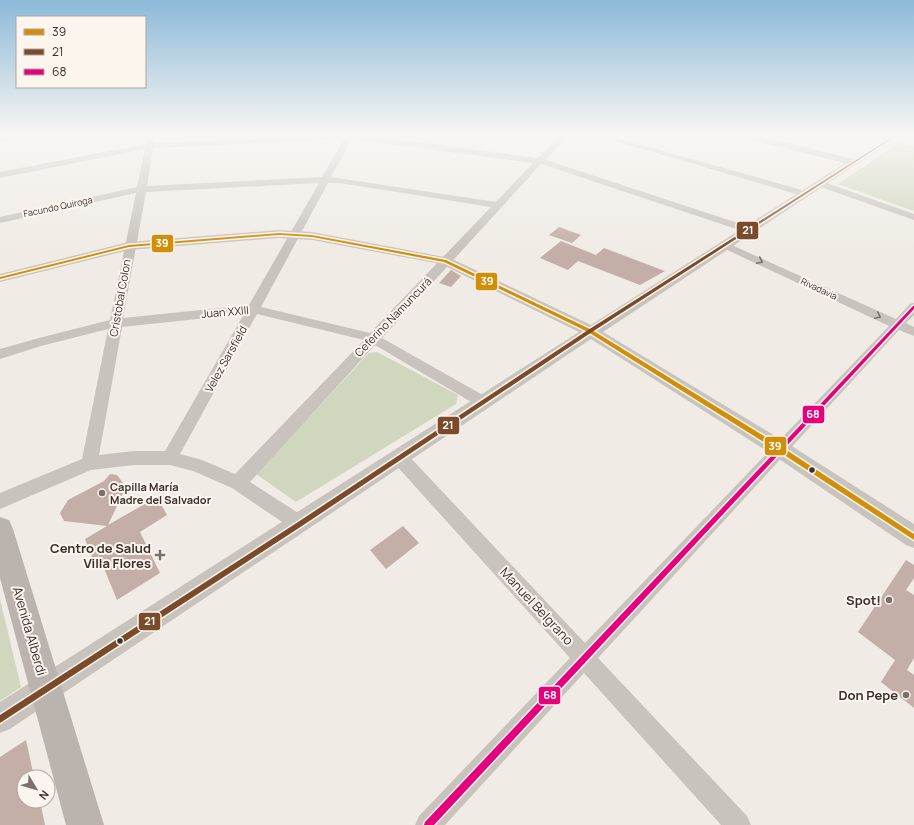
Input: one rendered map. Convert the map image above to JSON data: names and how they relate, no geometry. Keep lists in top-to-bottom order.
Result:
{
  "streets": {
    "main road": ["Avenida Alberdi"],
    "street": [
      "Facundo Quiroga",
      "Rivadavia",
      "Cristobal Colon",
      "Juan XXIII",
      "Ceferino Namuncurá",
      "Velez Sarsfield",
      "Manuel Belgrano"
    ]
  },
  "crossings": [
    ["Facundo Quiroga", "Cristobal Colon"],
    ["Facundo Quiroga", "Ceferino Namuncurá"],
    ["Facundo Quiroga", "Velez Sarsfield"],
    ["Cristobal Colon", "Juan XXIII"],
    ["Juan XXIII", "Ceferino Namuncurá"],
    ["Juan XXIII", "Velez Sarsfield"]
  ],
  "places": {
    "other": ["Capilla María Madre del Salvador", "Spot!", "Don Pepe"],
    "health": ["Centro de Salud Villa Flores"]
  },
  "lines": ["transit line 21", "transit line 39", "transit line 68"],
  "legend": ["39", "21", "68"],
  "north": "bottom right"
}
